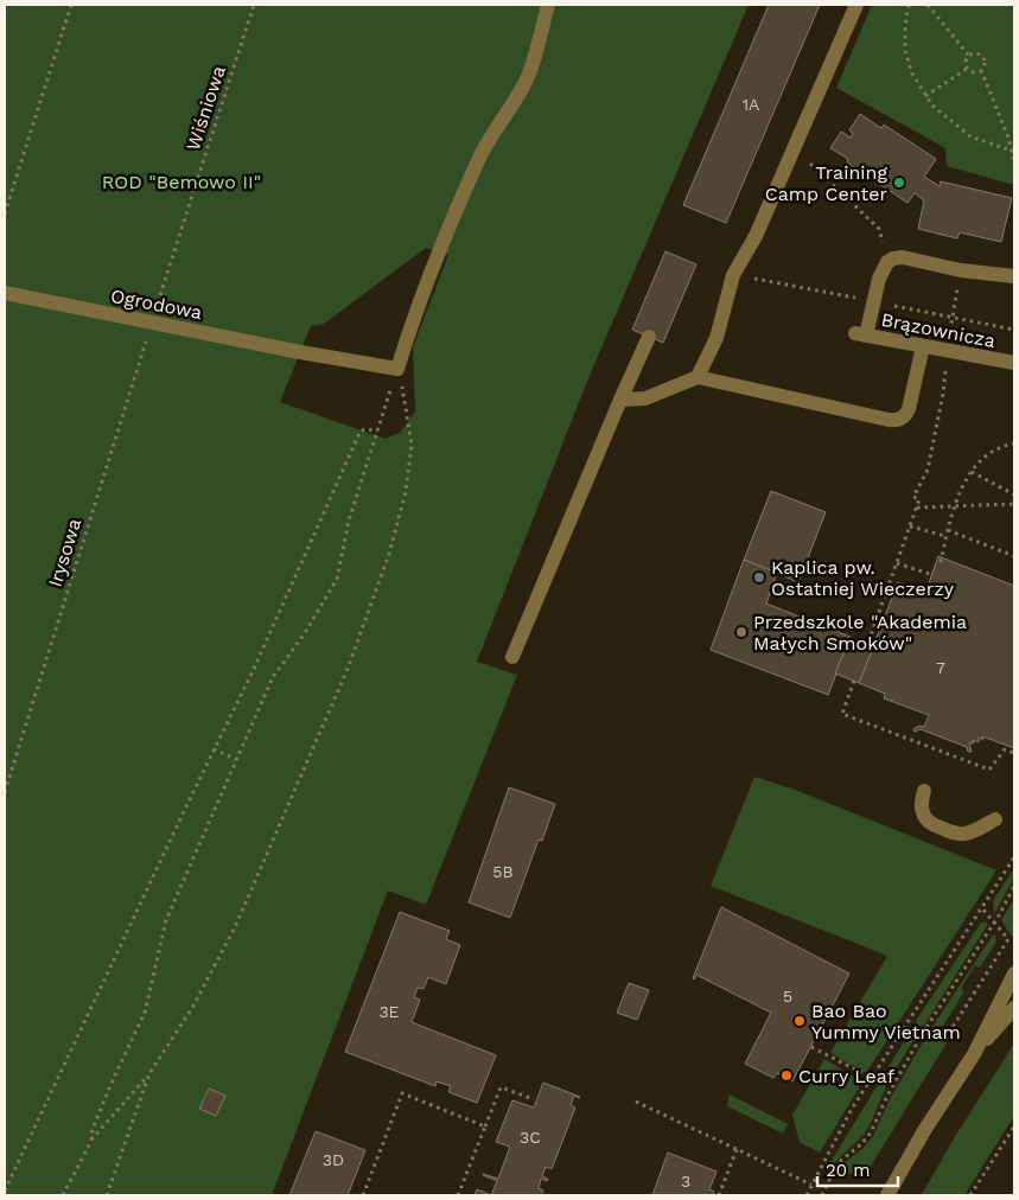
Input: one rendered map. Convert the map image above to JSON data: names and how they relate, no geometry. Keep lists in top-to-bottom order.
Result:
{
  "streets": {
    "street": ["Ogrodowa", "Brązownicza"],
    "path": ["Wiśniowa", "Irysowa"]
  },
  "crossings": [
    ["Wiśniowa", "Ogrodowa"],
    ["Wiśniowa", "Irysowa"],
    ["Ogrodowa", "Irysowa"]
  ],
  "parks": ["ROD \"Bemowo II\""],
  "places": [
    "Training Camp Center",
    "Kaplica pw. Ostatniej Wieczerzy",
    "Przedszkole \"Akademia Małych Smoków\"",
    "Bao Bao Yummy Vietnam",
    "Curry Leaf"
  ],
  "house_numbers": [
    "1A",
    "7",
    "5B",
    "5",
    "3E",
    "3C",
    "3D",
    "3"
  ],
  "scale_bar": "20 m"
}
